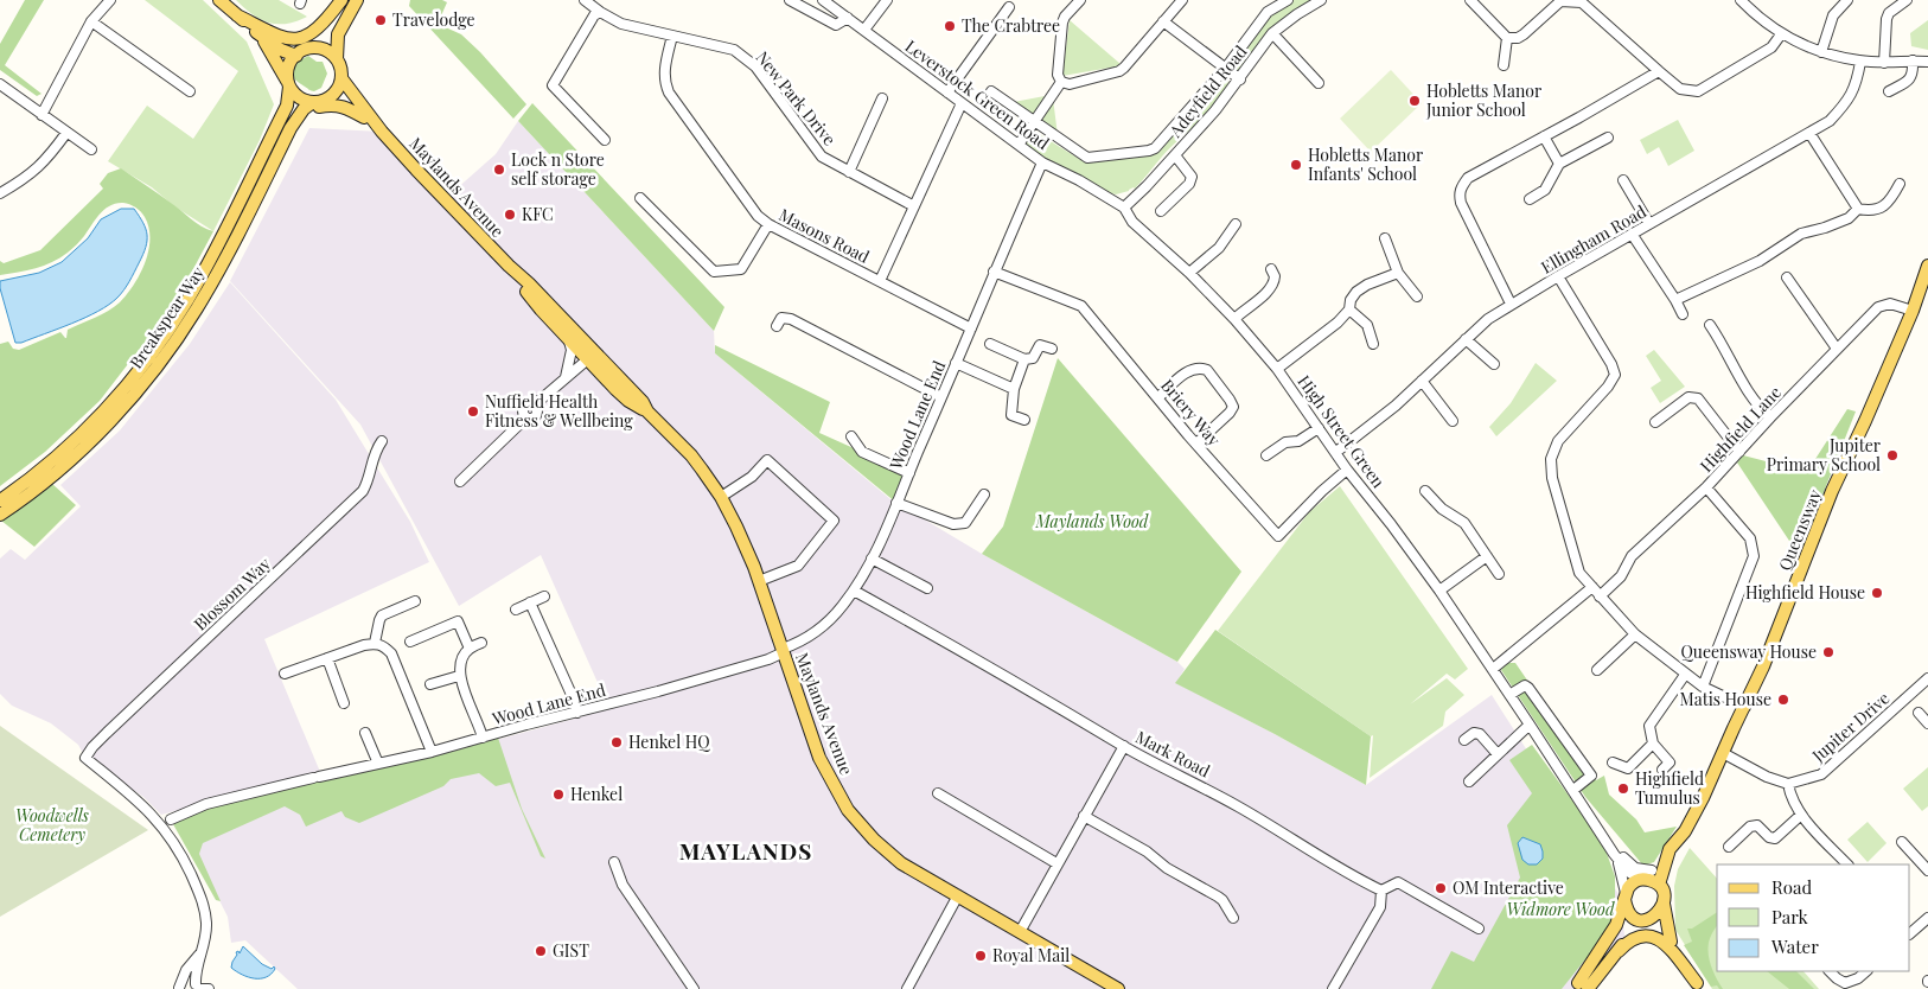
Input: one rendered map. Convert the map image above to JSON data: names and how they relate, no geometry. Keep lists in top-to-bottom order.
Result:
{
  "streets": {
    "main road": ["Maylands Avenue", "Breakspear Way", "Queensway"],
    "street": [
      "Adeyfield Road",
      "Leverstock Green Road",
      "New Park Drive",
      "Masons Road",
      "Ellingham Road",
      "Briery Way",
      "Wood Lane End",
      "Highfield Lane",
      "High Street Green",
      "Blossom Way",
      "Jupiter Drive",
      "Mark Road"
    ]
  },
  "crossings": [
    ["Adeyfield Road", "Leverstock Green Road"],
    ["Adeyfield Road", "High Street Green"],
    ["Leverstock Green Road", "Wood Lane End"],
    ["Leverstock Green Road", "High Street Green"],
    ["New Park Drive", "Masons Road"],
    ["Maylands Avenue", "Breakspear Way"],
    ["Maylands Avenue", "Wood Lane End"],
    ["Masons Road", "Wood Lane End"],
    ["Ellingham Road", "High Street Green"],
    ["Briery Way", "Wood Lane End"],
    ["Briery Way", "High Street Green"],
    ["Wood Lane End", "Mark Road"],
    ["Highfield Lane", "Queensway"],
    ["High Street Green", "Queensway"]
  ],
  "districts": ["MAYLANDS"],
  "parks": ["Maylands Wood", "Woodwells Cemetery", "Widmore Wood"],
  "places": [
    "Travelodge",
    "The Crabtree",
    "Hobletts Manor Junior School",
    "Hobletts Manor Infants' School",
    "Lock n Store self storage",
    "KFC",
    "Nuffield Health Fitness & Wellbeing",
    "Jupiter Primary School",
    "Highfield House",
    "Queensway House",
    "Matis House",
    "Henkel HQ",
    "Highfield Tumulus",
    "Henkel",
    "OM Interactive",
    "GIST",
    "Royal Mail"
  ],
  "legend": ["Road", "Park", "Water"]
}
